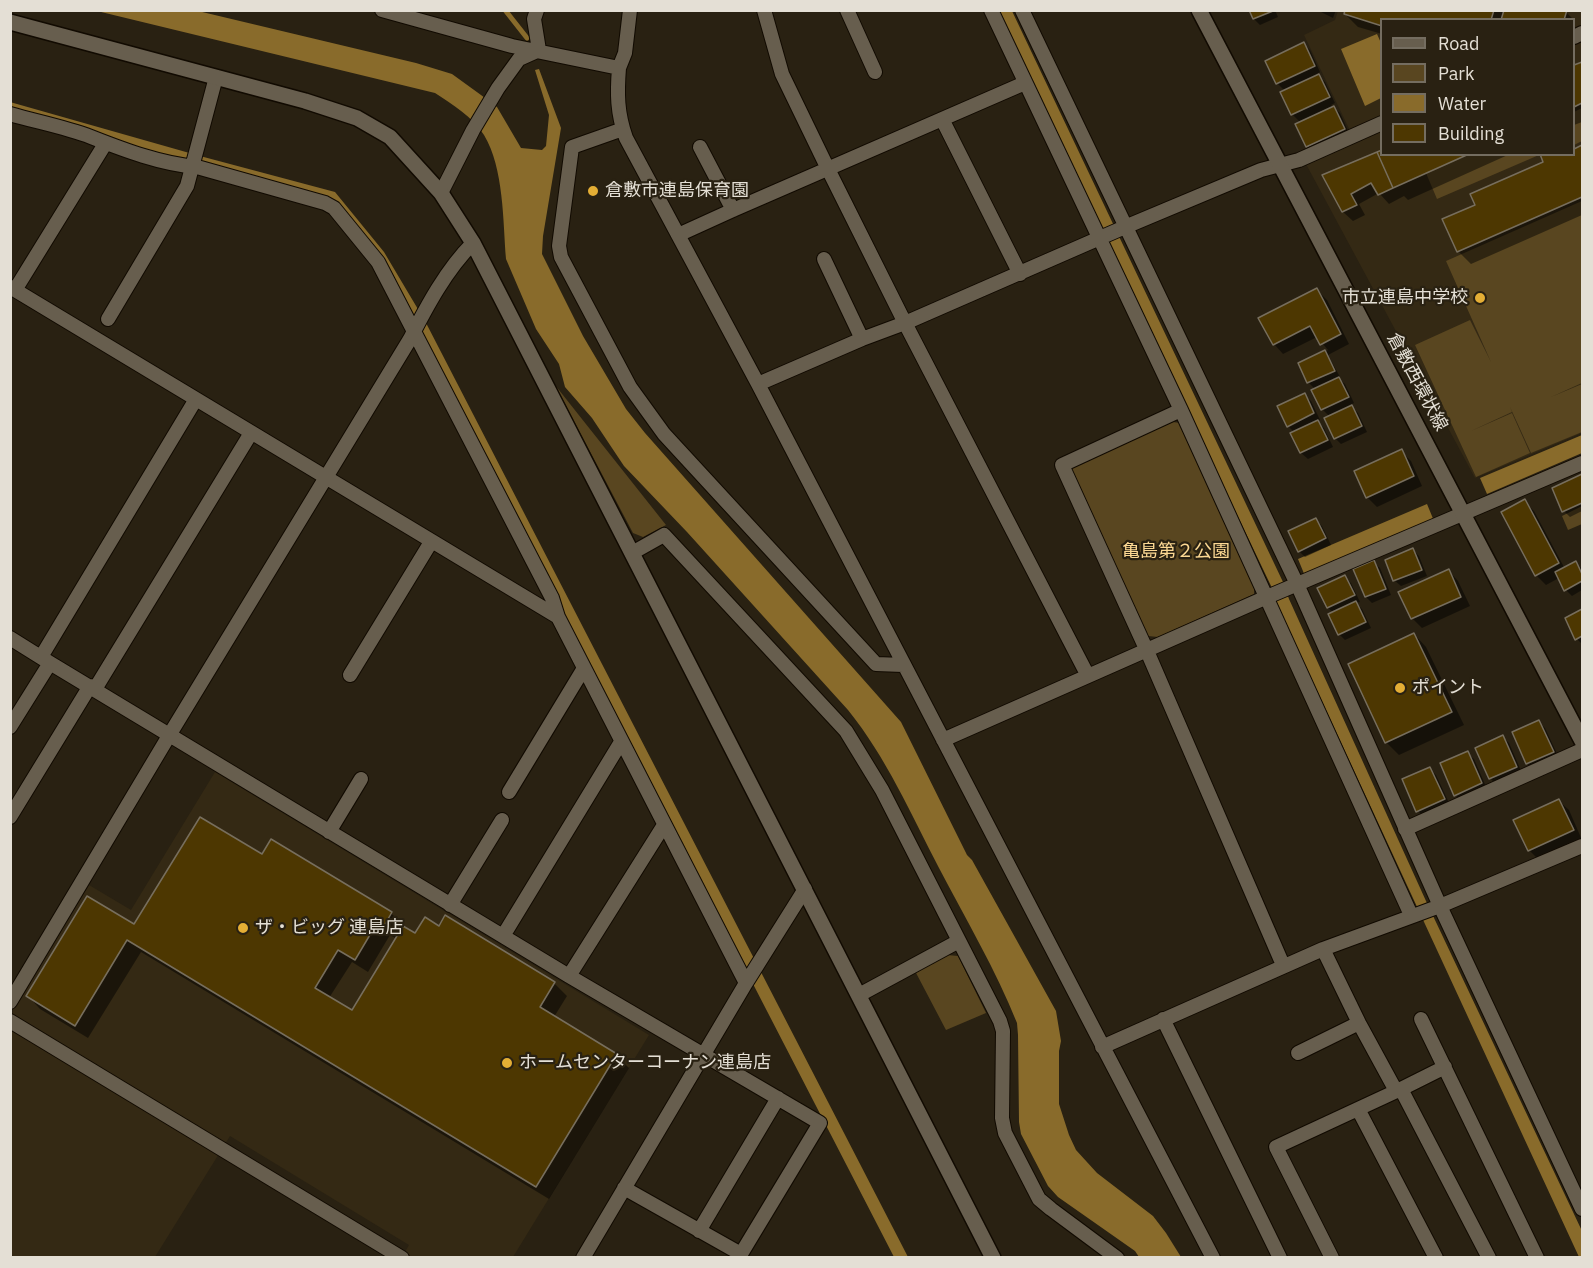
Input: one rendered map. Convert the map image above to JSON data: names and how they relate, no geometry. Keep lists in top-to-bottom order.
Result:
{
  "streets": {
    "street": ["倉敷西環状線"]
  },
  "parks": ["亀島第２公園"],
  "places": [
    "倉敷市連島保育園",
    "市立連島中学校",
    "ポイント",
    "ザ・ビッグ 連島店",
    "ホームセンターコーナン連島店"
  ],
  "legend": [
    "Road",
    "Park",
    "Water",
    "Building"
  ]
}
